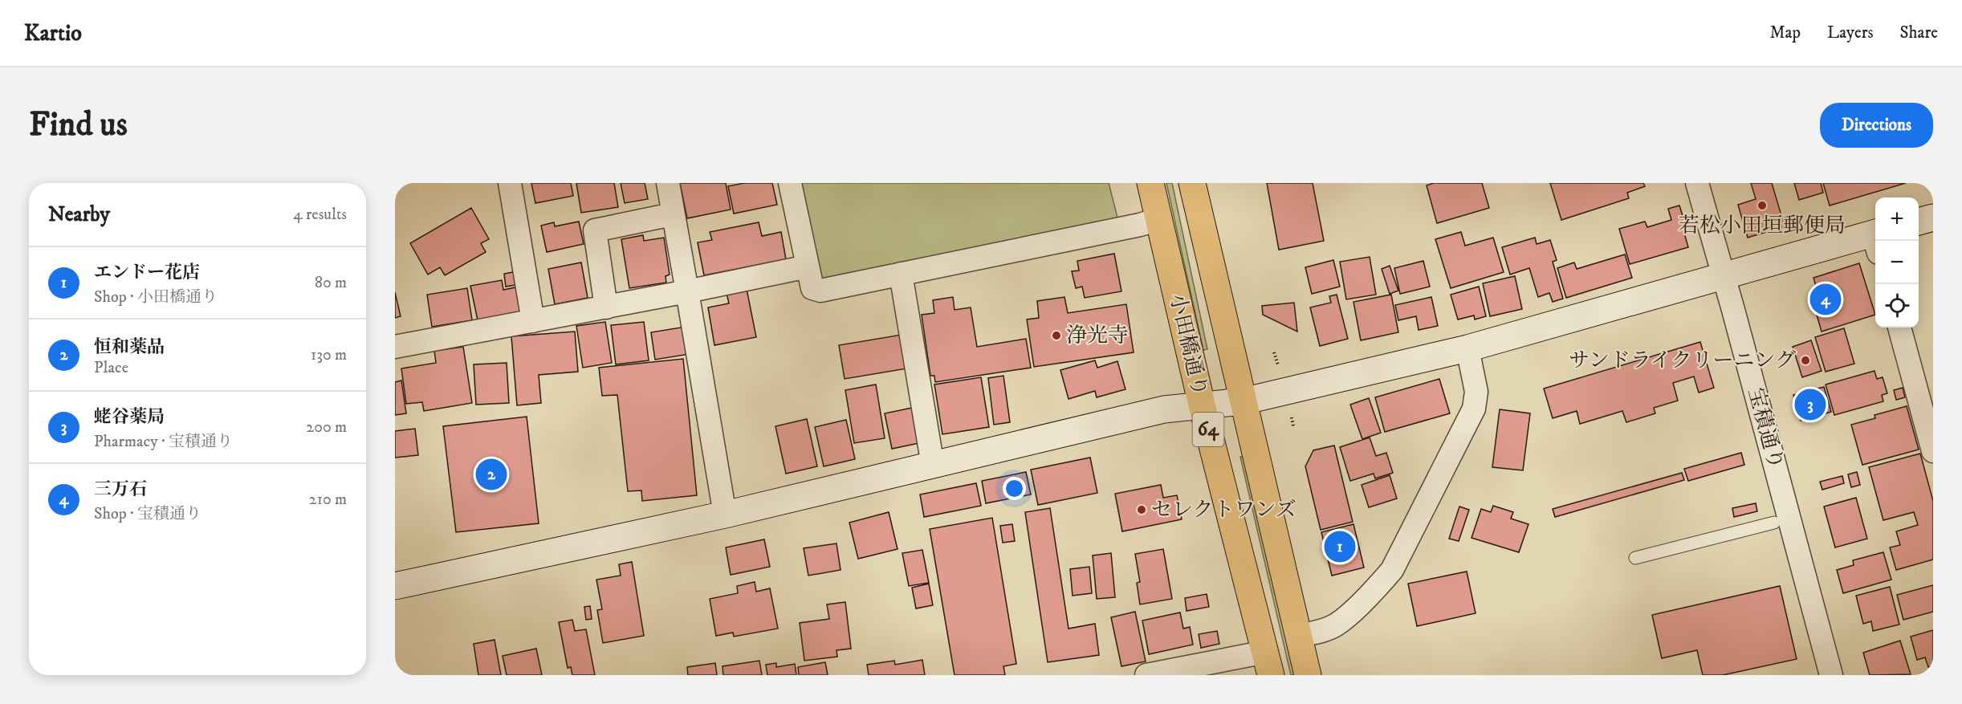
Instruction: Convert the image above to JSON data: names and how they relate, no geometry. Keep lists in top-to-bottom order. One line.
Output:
{"streets":{"main road":["小田橋通り","64"],"street":["宝積通り"]},"places":["若松小田垣郵便局","浄光寺","サンドライクリーニング","セレクトワンズ"],"page":{"header":"Kartio","nav":["Map","Layers","Share"],"buttons":"Directions","title":"Find us","heading":["Nearby","4 results"],"map_buttons":["+","−"],"list":[{"mark":"1","name":"エンドー花店","note":"Shop · 小田橋通り","value":"80 m"},{"mark":"2","name":"恒和薬品","note":"Place","value":"130 m"},{"mark":"3","name":"蛯谷薬局","note":"Pharmacy · 宝積通り","value":"200 m"},{"mark":"4","name":"三万石","note":"Shop · 宝積通り","value":"210 m"}],"pins":["4","3","2","1"]}}
